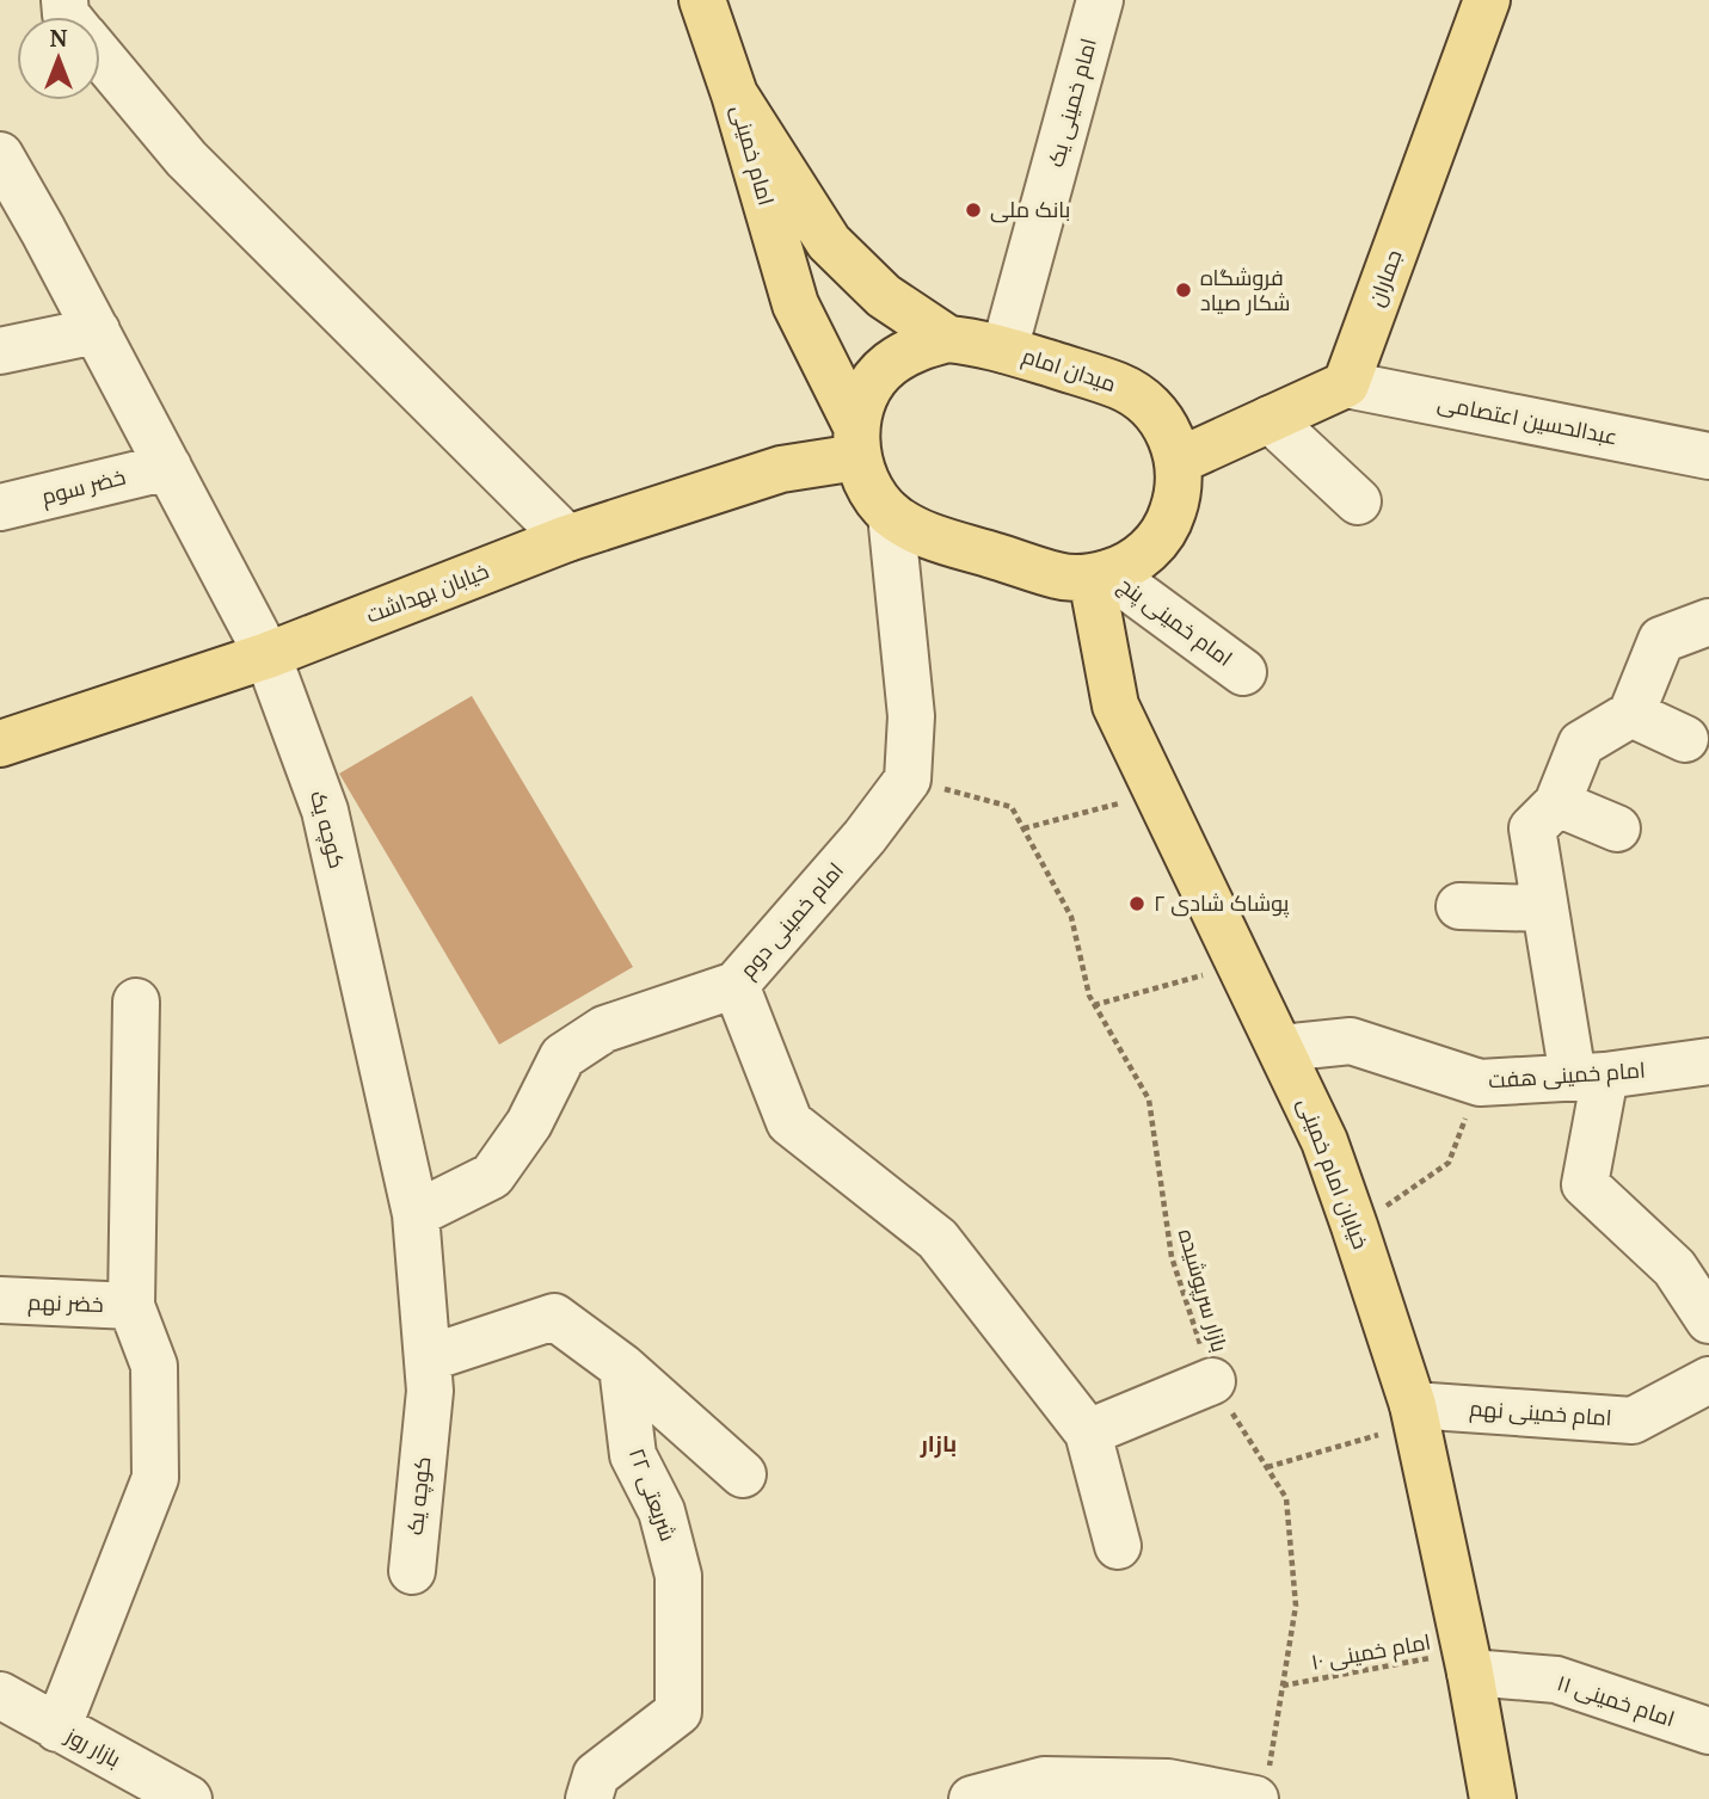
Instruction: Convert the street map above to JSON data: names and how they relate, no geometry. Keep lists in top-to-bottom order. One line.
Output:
{"streets":{"main road":["امام خمینی","جماران","میدان امام","خیابان بهداشت","خیابان امام خمینی"],"street":["امام خمینی یک","عبدالحسین اعتصامی","خضر سوم","امام خمینی پنج","کوچه یک","امام خمینی دوم","امام خمینی هفت","خضر نهم","امام خمینی نهم","شریعتی ۲۲","امام خمینی ۱۱","بازار روز"],"path":["بازار سرپوشیده","امام خمینی ۱۰"]},"crossings":[["امام خمینی یک","امام خمینی"],["امام خمینی یک","میدان امام"],["امام خمینی یک","خیابان بهداشت"],["امام خمینی یک","امام خمینی پنج"],["امام خمینی یک","خیابان امام خمینی"],["امام خمینی","میدان امام"],["امام خمینی","خیابان بهداشت"],["امام خمینی","امام خمینی پنج"],["امام خمینی","خیابان امام خمینی"],["جماران","عبدالحسین اعتصامی"],["میدان امام","خیابان بهداشت"],["میدان امام","امام خمینی پنج"],["میدان امام","خیابان امام خمینی"],["خضر سوم","کوچه یک"],["خیابان بهداشت","امام خمینی پنج"],["خیابان بهداشت","کوچه یک"],["خیابان بهداشت","خیابان امام خمینی"],["امام خمینی پنج","خیابان امام خمینی"],["کوچه یک","امام خمینی دوم"],["امام خمینی دوم","بازار سرپوشیده"],["امام خمینی هفت","خیابان امام خمینی"],["خیابان امام خمینی","امام خمینی نهم"],["خیابان امام خمینی","امام خمینی ۱۰"],["خیابان امام خمینی","امام خمینی ۱۱"],["بازار سرپوشیده","امام خمینی ۱۰"],["امام خمینی ۱۰","امام خمینی ۱۱"]],"districts":["بازار"],"places":["بانک ملی","فروشگاه شکار صیاد","پوشاک شادی ۲"],"north":"top"}
